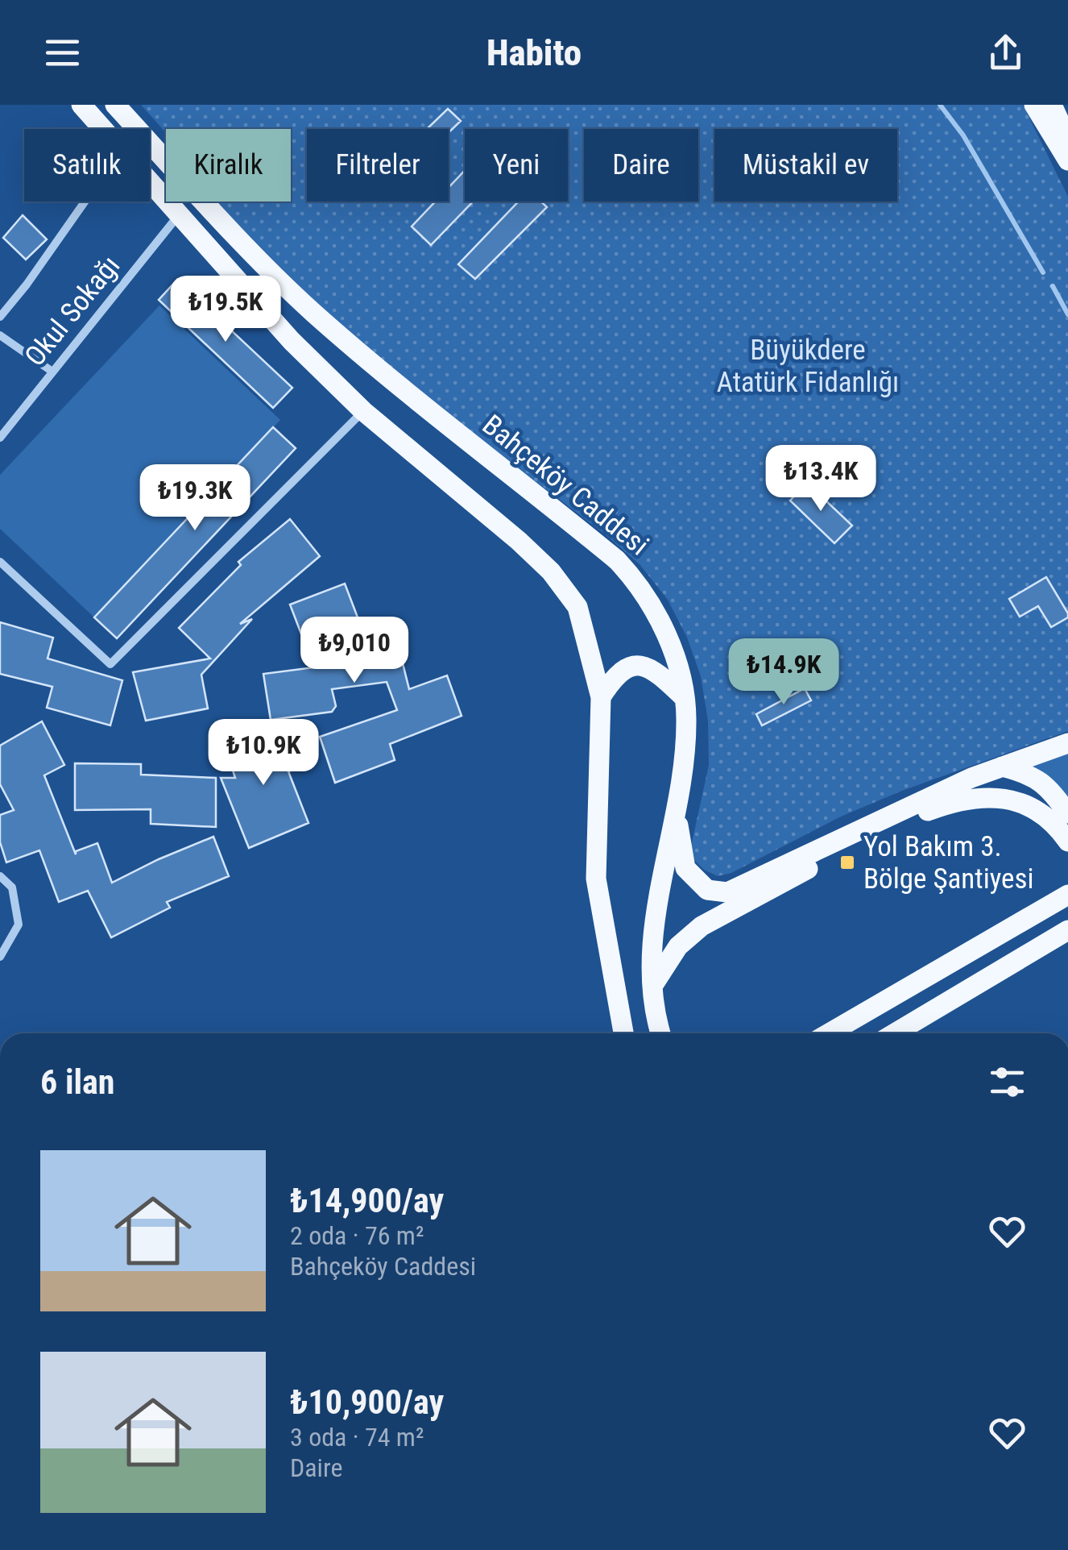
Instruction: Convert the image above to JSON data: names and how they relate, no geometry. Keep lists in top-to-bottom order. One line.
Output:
{"streets":{"main road":["Bahçeköy Caddesi"],"street":["Okul Sokağı"]},"parks":["Büyükdere Atatürk Fidanlığı"],"places":{"transit":["Yol Bakım 3. Bölge Şantiyesi"]},"page":{"header":"Habito","chip":["Satılık","Kiralık","Filtreler","Yeni","Daire","Müstakil ev"],"price":["₺19.5K","₺13.4K","₺19.3K","₺9,010","₺14.9K","₺10.9K"],"heading":"6 ilan","list":[{"name":"₺14,900/ay","note":"2 oda · 76 m² · Bahçeköy Caddesi"},{"name":"₺10,900/ay","note":"3 oda · 74 m² · Daire"}]}}
